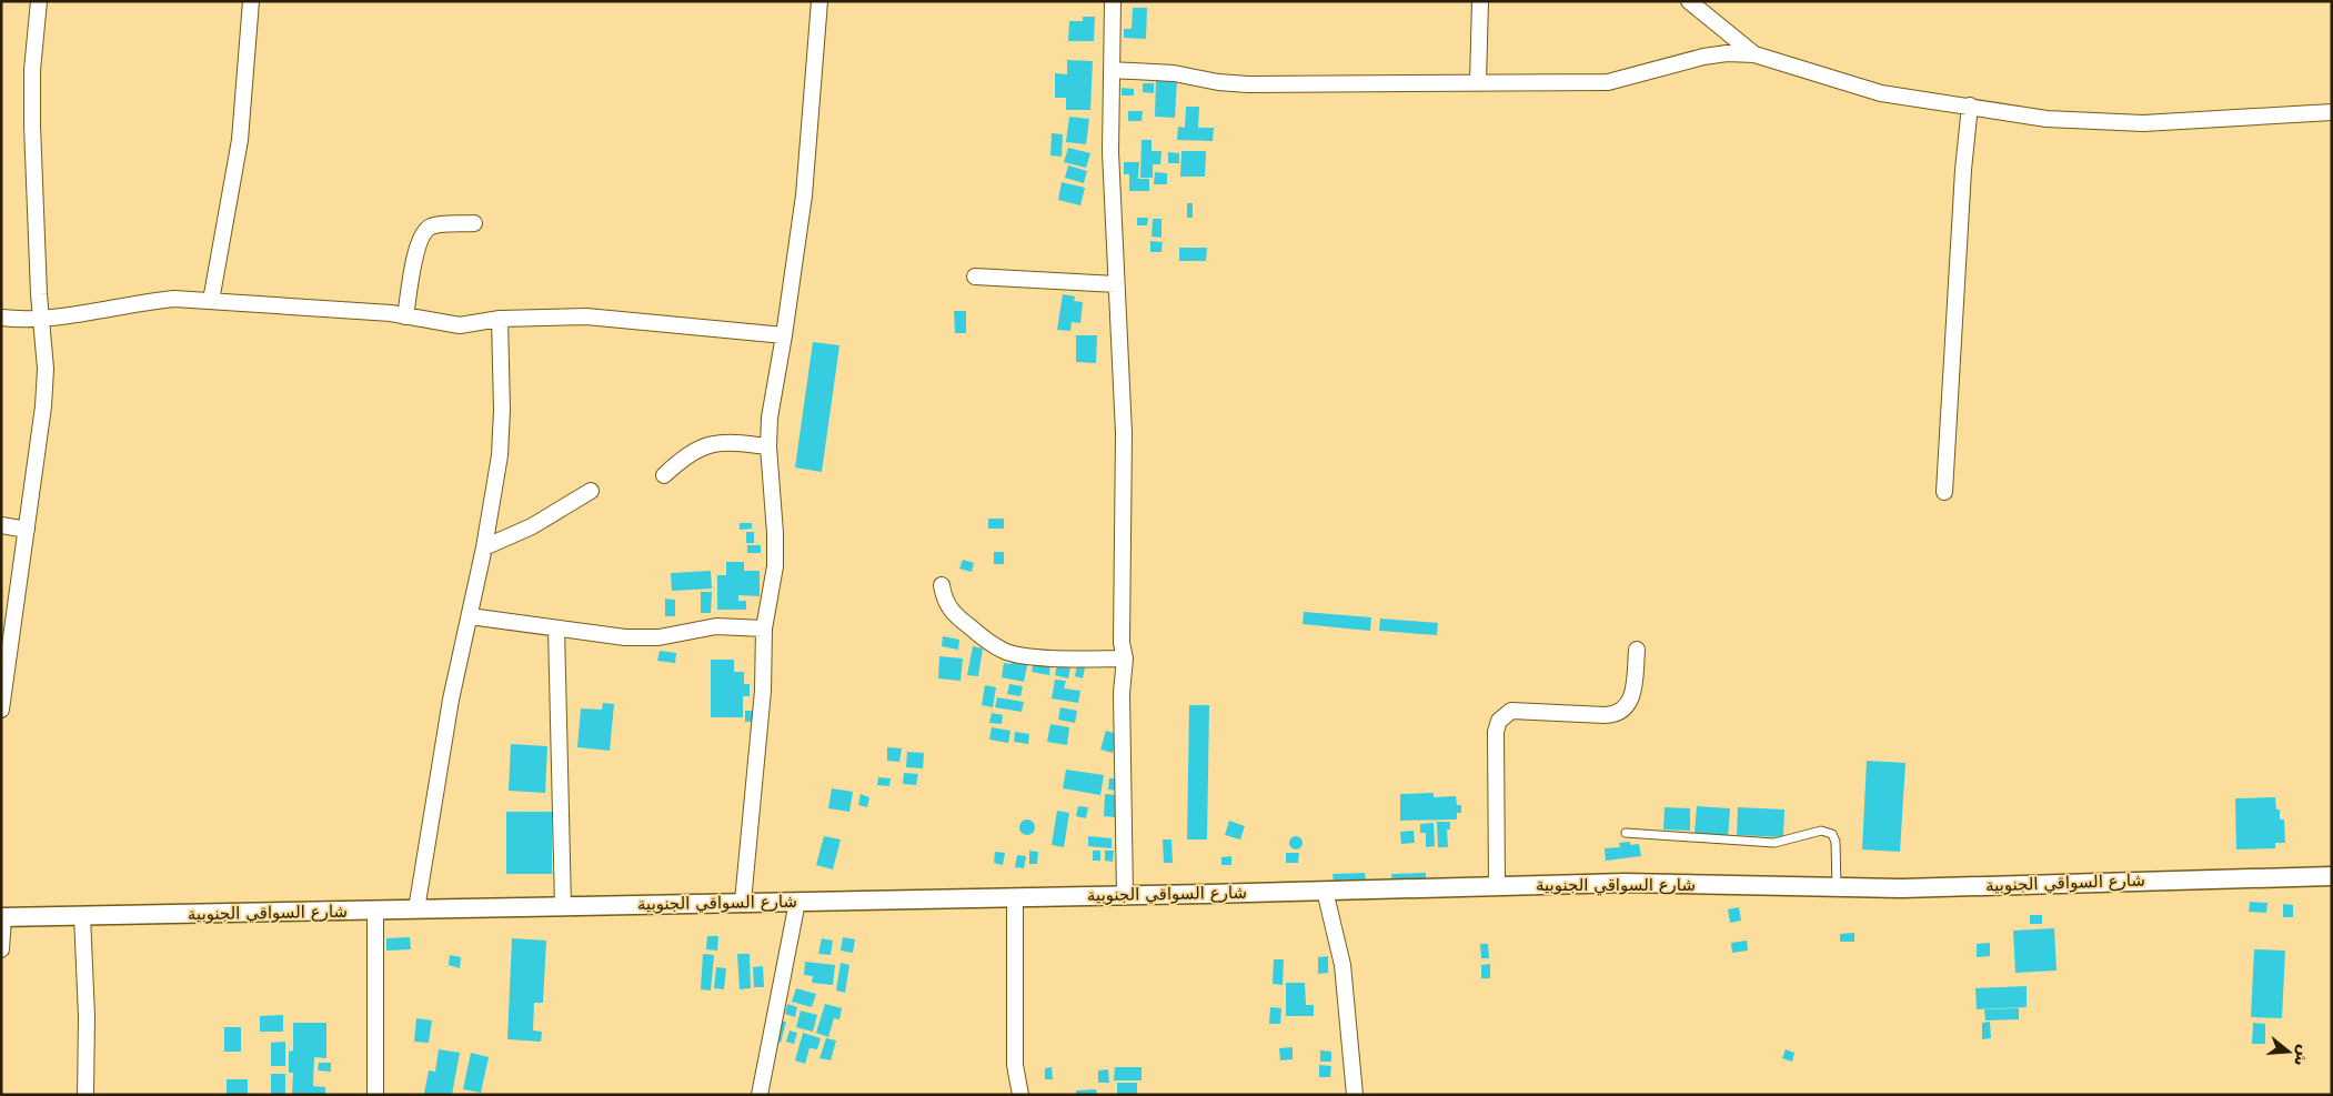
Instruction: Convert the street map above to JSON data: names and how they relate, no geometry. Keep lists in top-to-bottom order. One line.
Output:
{"streets":{"street":["شارع السواقي الجنوبية"]},"north":"right"}
